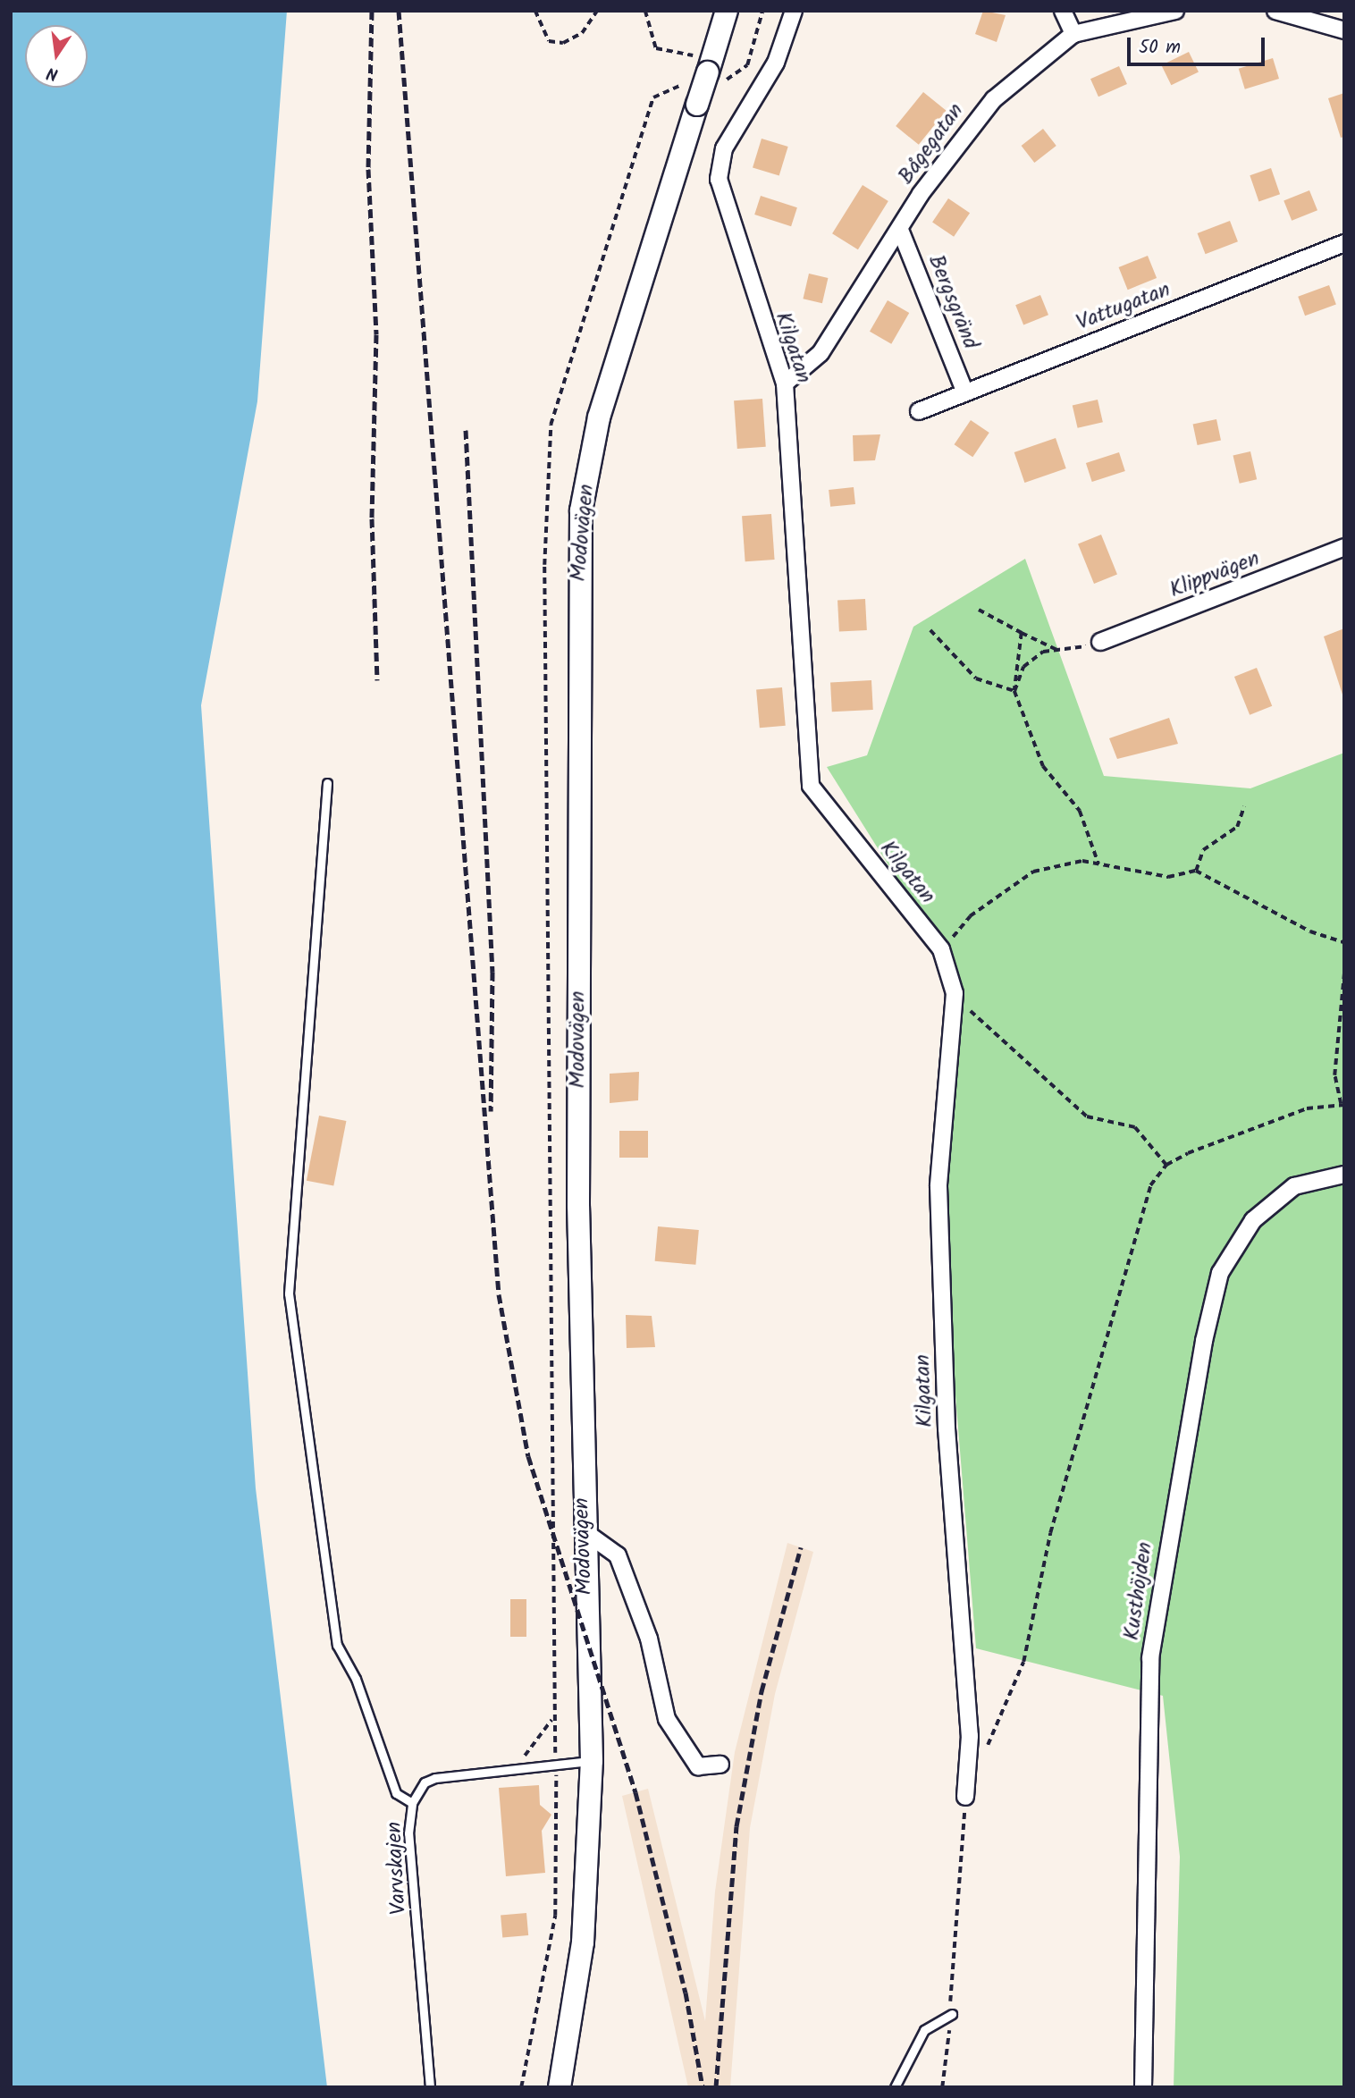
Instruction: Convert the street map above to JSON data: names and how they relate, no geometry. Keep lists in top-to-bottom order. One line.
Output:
{"streets":{"main road":["Modovägen"],"street":["Bågegatan","Bergsgränd","Vattugatan","Kilgatan","Klippvägen","Kusthöjden"],"lane":["Varvskajen"]},"crossings":[["Bågegatan","Bergsgränd"],["Bågegatan","Kilgatan"],["Bergsgränd","Vattugatan"],["Modovägen","Varvskajen"]],"scale_bar":"50 m","north":"bottom"}
